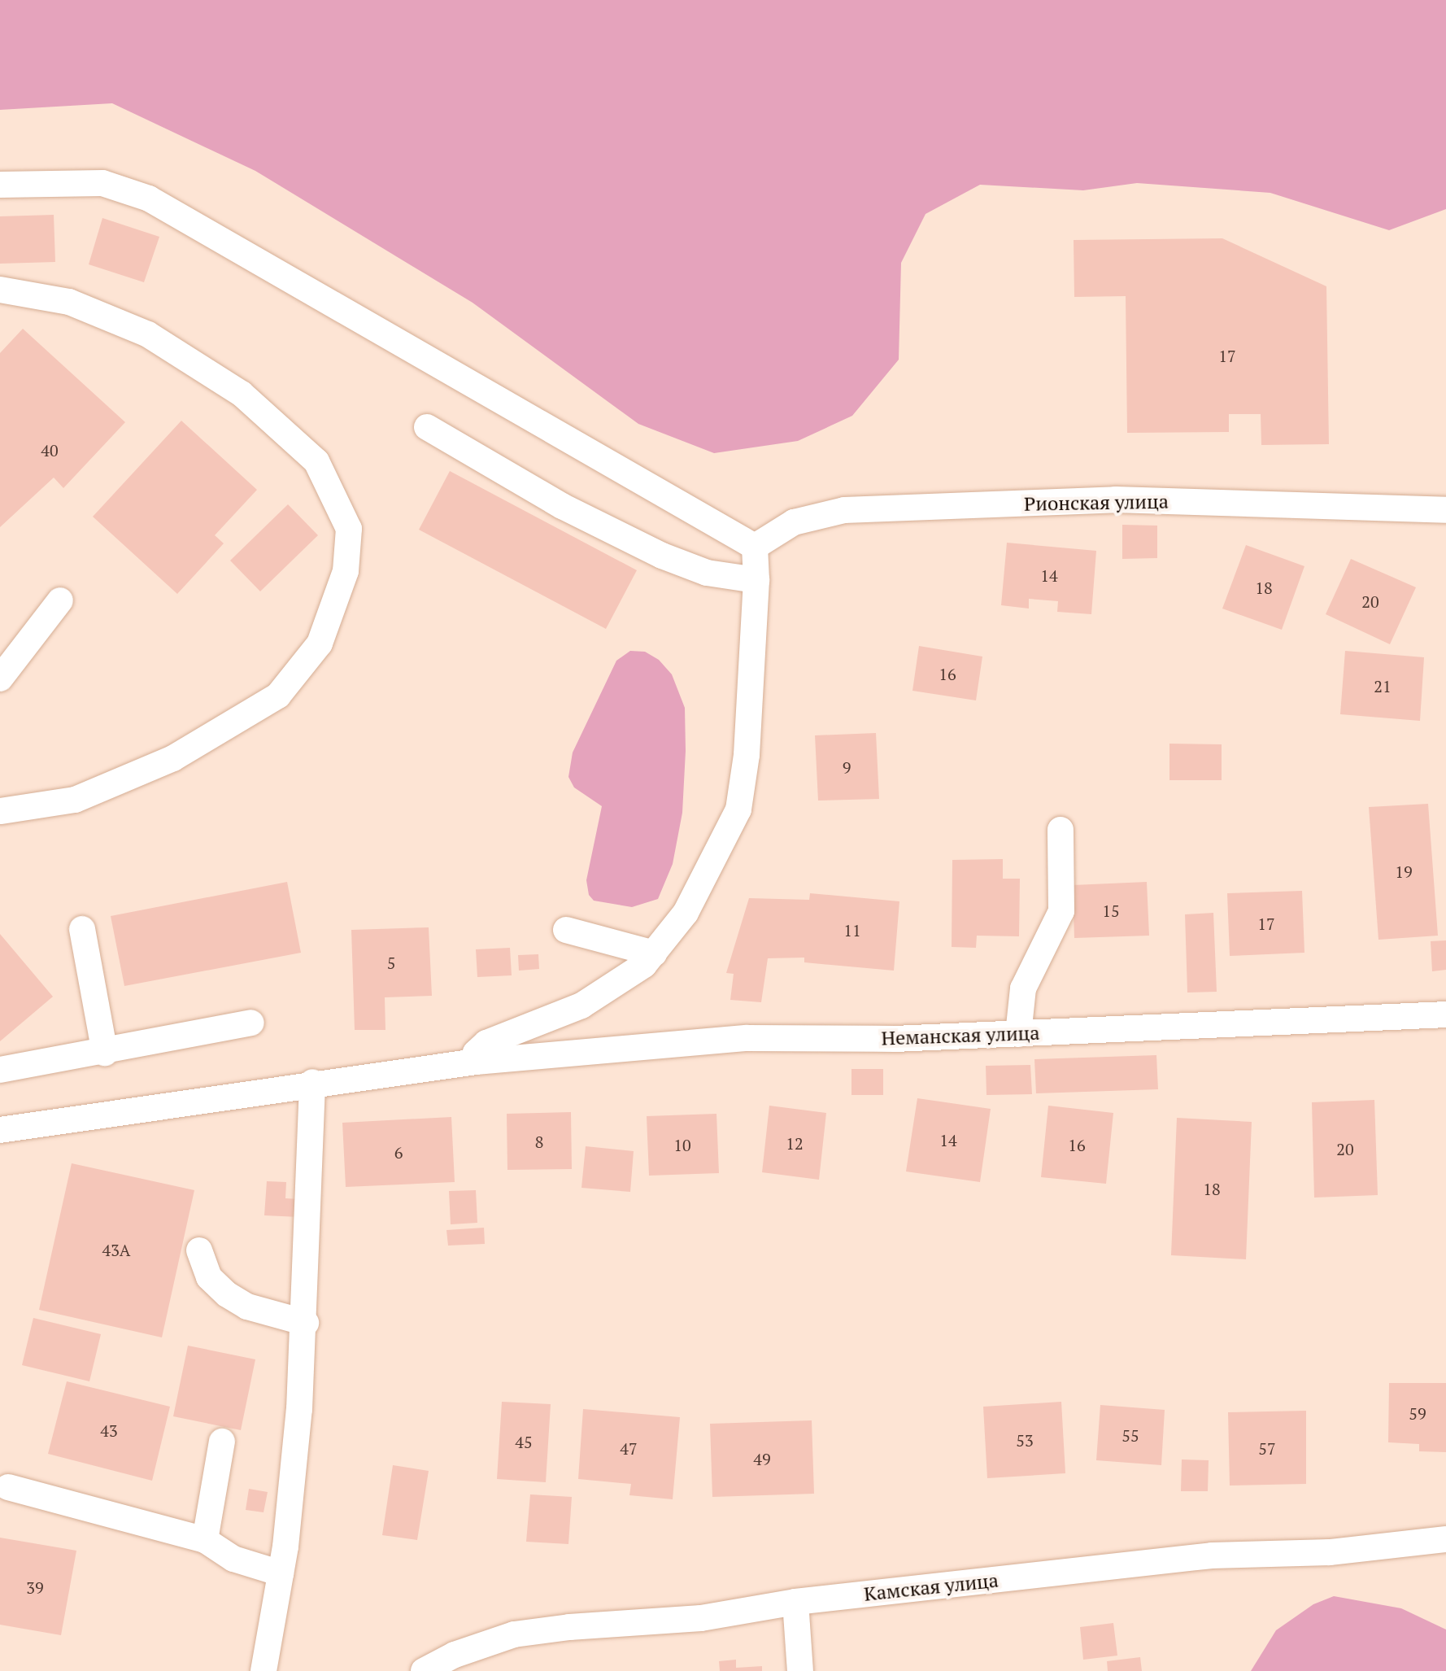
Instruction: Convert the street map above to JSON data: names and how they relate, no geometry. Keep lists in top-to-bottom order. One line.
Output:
{"streets":{"lane":["Рионская улица","Неманская улица","Камская улица"]},"house_numbers":["17","40","14","18","20","16","21","9","19","15","17","11","5","14","8","12","10","16","20","6","18","43А","59","43","55","53","45","47","57","49","39"]}
